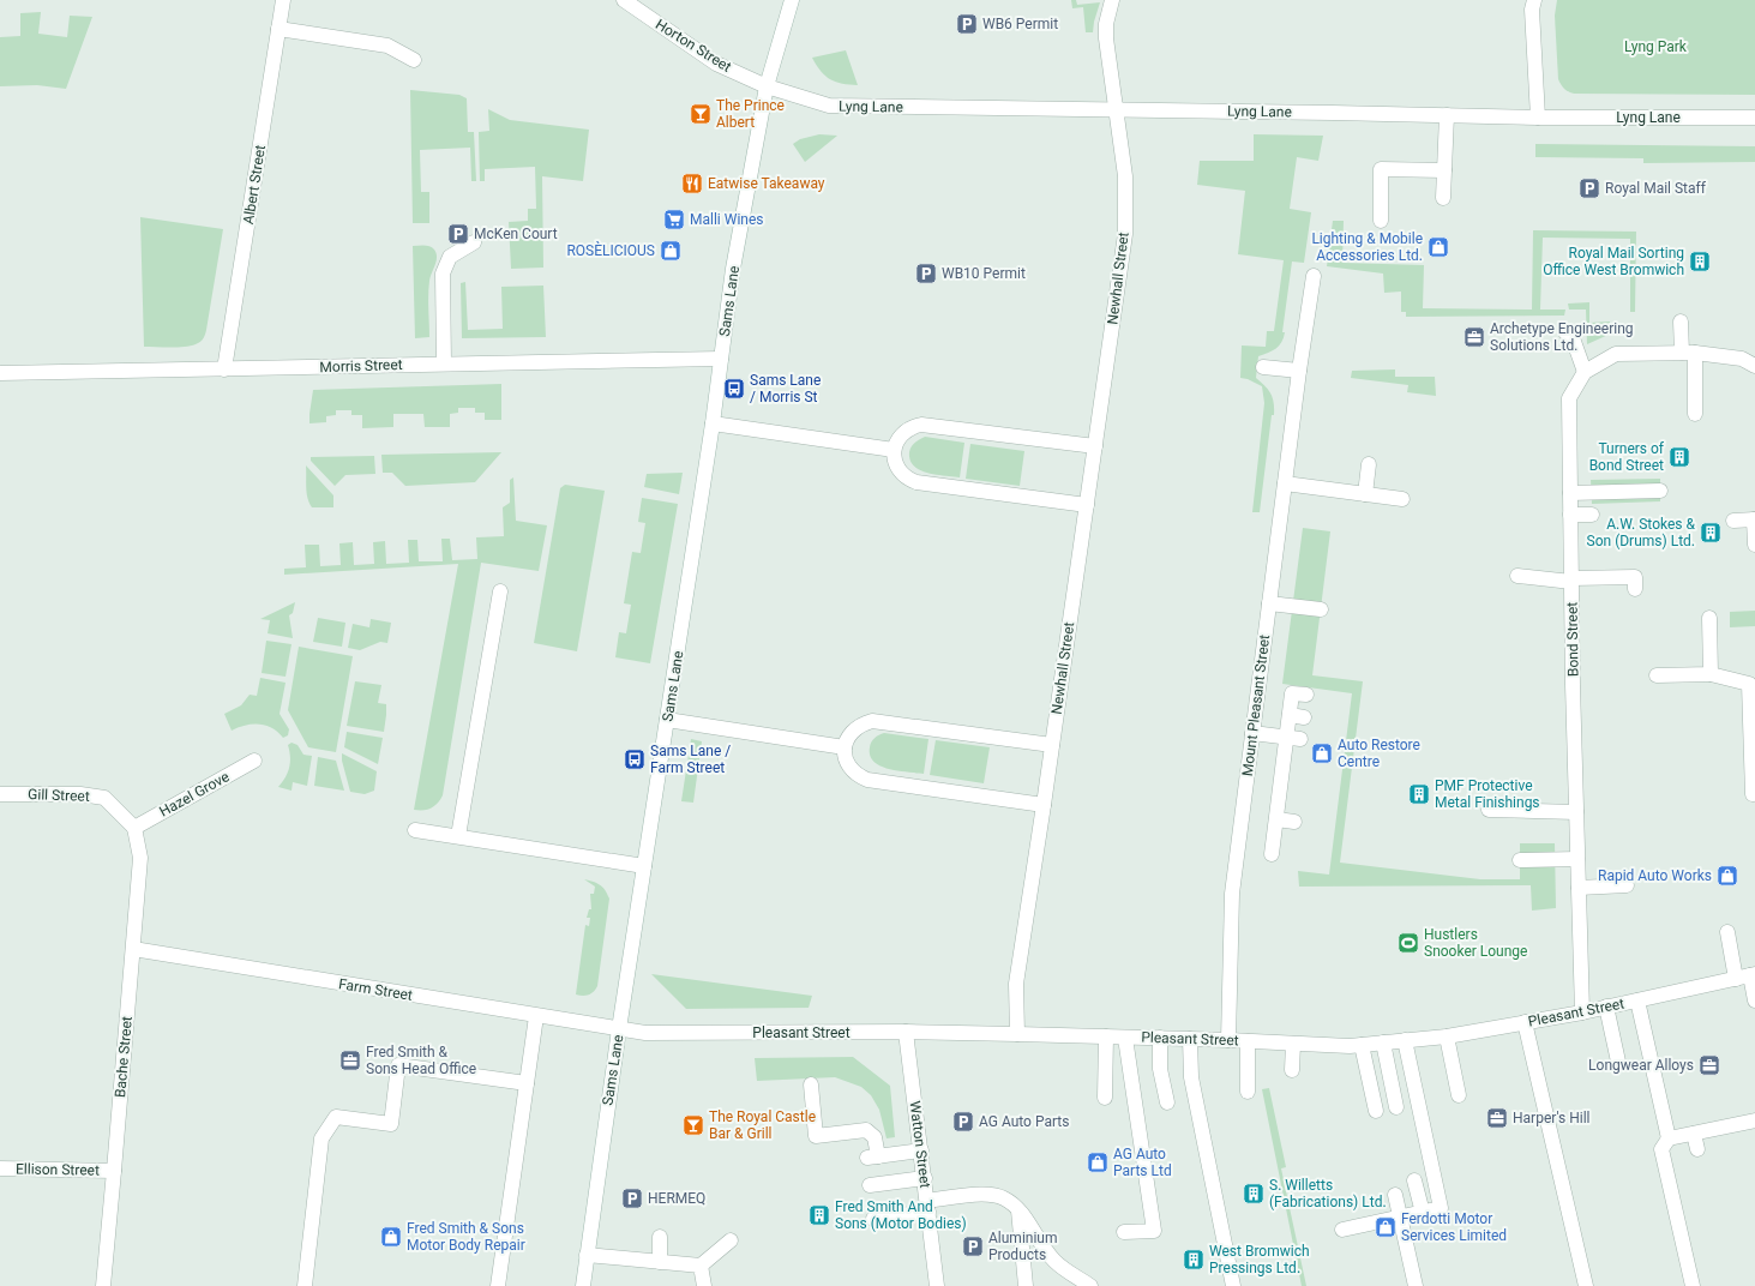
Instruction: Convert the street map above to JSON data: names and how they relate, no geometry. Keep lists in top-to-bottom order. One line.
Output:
{"streets":{"street":["Horton Street","Lyng Lane","Albert Street","Newhall Street","Sams Lane","Morris Street","Bond Street","Mount Pleasant Street","Hazel Grove","Gill Street","Farm Street","Pleasant Street","Bache Street","Watton Street","Ellison Street"]},"crossings":[["Horton Street","Lyng Lane"],["Horton Street","Sams Lane"],["Lyng Lane","Newhall Street"],["Lyng Lane","Sams Lane"],["Albert Street","Morris Street"],["Newhall Street","Pleasant Street"],["Sams Lane","Morris Street"],["Sams Lane","Farm Street"],["Sams Lane","Pleasant Street"],["Bond Street","Pleasant Street"],["Mount Pleasant Street","Pleasant Street"],["Hazel Grove","Gill Street"],["Hazel Grove","Bache Street"],["Gill Street","Bache Street"],["Farm Street","Pleasant Street"],["Farm Street","Bache Street"],["Pleasant Street","Watton Street"],["Bache Street","Ellison Street"]],"parks":["Lyng Park"],"places":{"parking":["WB6 Permit","Royal Mail Staff","McKen Court","WB10 Permit","AG Auto Parts","HERMEQ","Aluminium Products"],"bar":["The Prince Albert","The Royal Castle Bar & Grill"],"restaurant":["Eatwise Takeaway"],"supermarket":["Malli Wines"],"shop":["Lighting & Mobile Accessories Ltd.","ROSÈLICIOUS","Auto Restore Centre","Rapid Auto Works","AG Auto Parts Ltd","Ferdotti Motor Services Limited","Fred Smith & Sons Motor Body Repair"],"building":["Royal Mail Sorting Office West Bromwich","Turners of Bond Street","A.W. Stokes & Son (Drums) Ltd.","PMF Protective Metal Finishings","S. Willetts (Fabrications) Ltd.","Fred Smith And Sons (Motor Bodies)","West Bromwich Pressings Ltd."],"office":["Archetype Engineering Solutions Ltd.","Fred Smith & Sons Head Office","Longwear Alloys","Harper's Hill"],"bus stop":["Sams Lane / Morris St","Sams Lane / Farm Street"],"sports":["Hustlers Snooker Lounge"]}}
